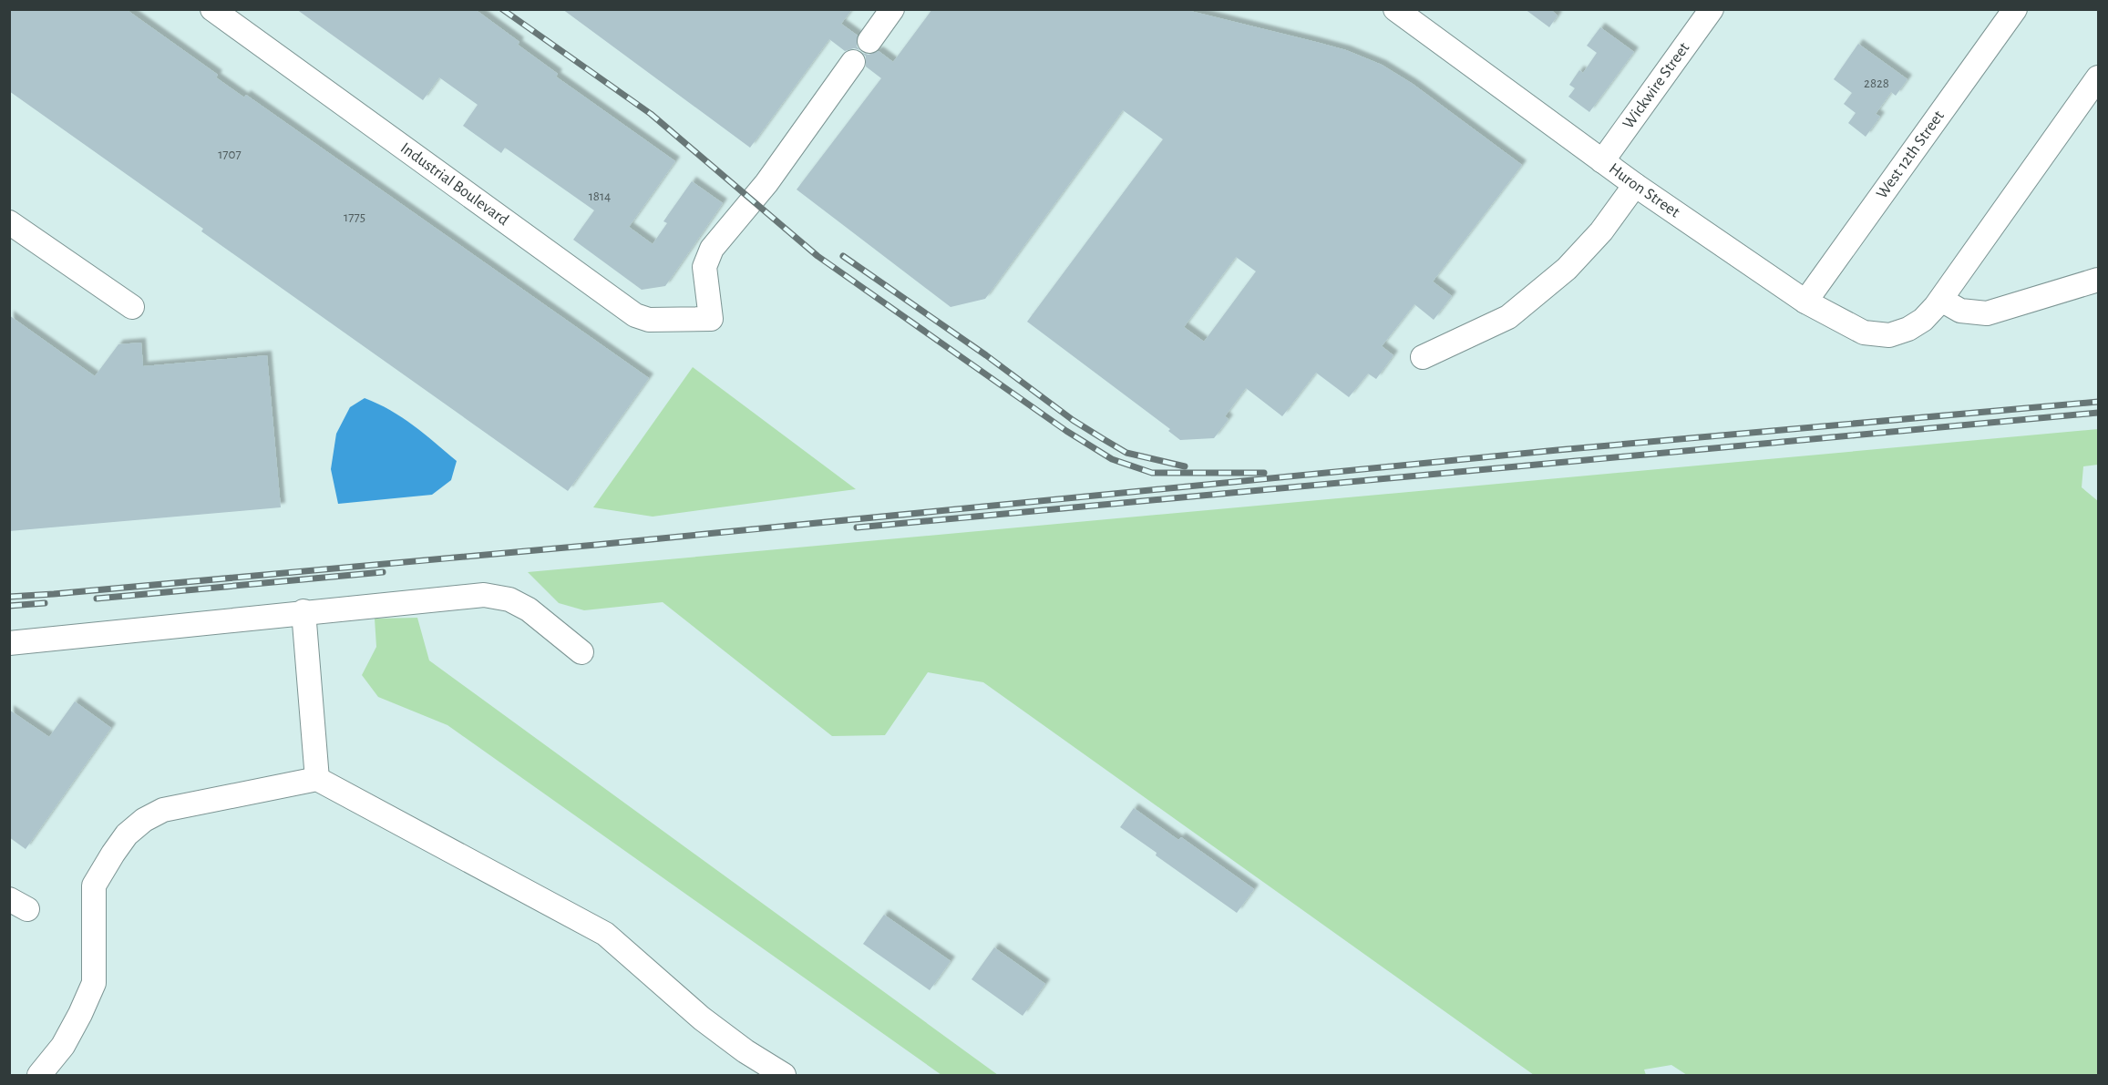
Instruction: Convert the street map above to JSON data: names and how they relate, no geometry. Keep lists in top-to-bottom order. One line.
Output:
{"streets":{"street":["Wickwire Street","West 12th Street","Industrial Boulevard","Huron Street"]},"crossings":[["Wickwire Street","Huron Street"],["West 12th Street","Huron Street"]],"house_numbers":["2828","1707","1814","1775"]}
